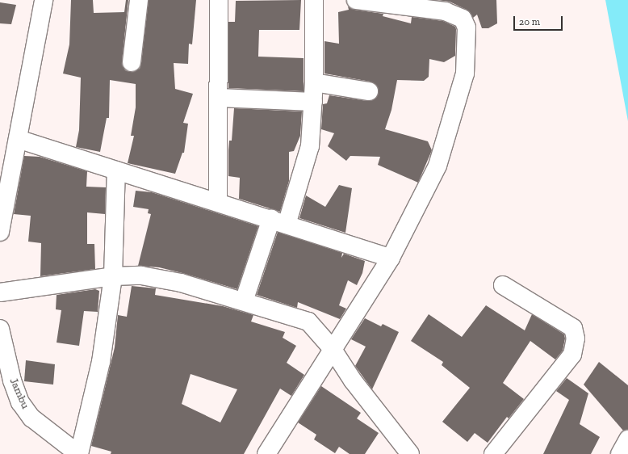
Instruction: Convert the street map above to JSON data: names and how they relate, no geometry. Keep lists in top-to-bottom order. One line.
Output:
{"streets":{"street":["Jambu"]},"scale_bar":"20 m"}
